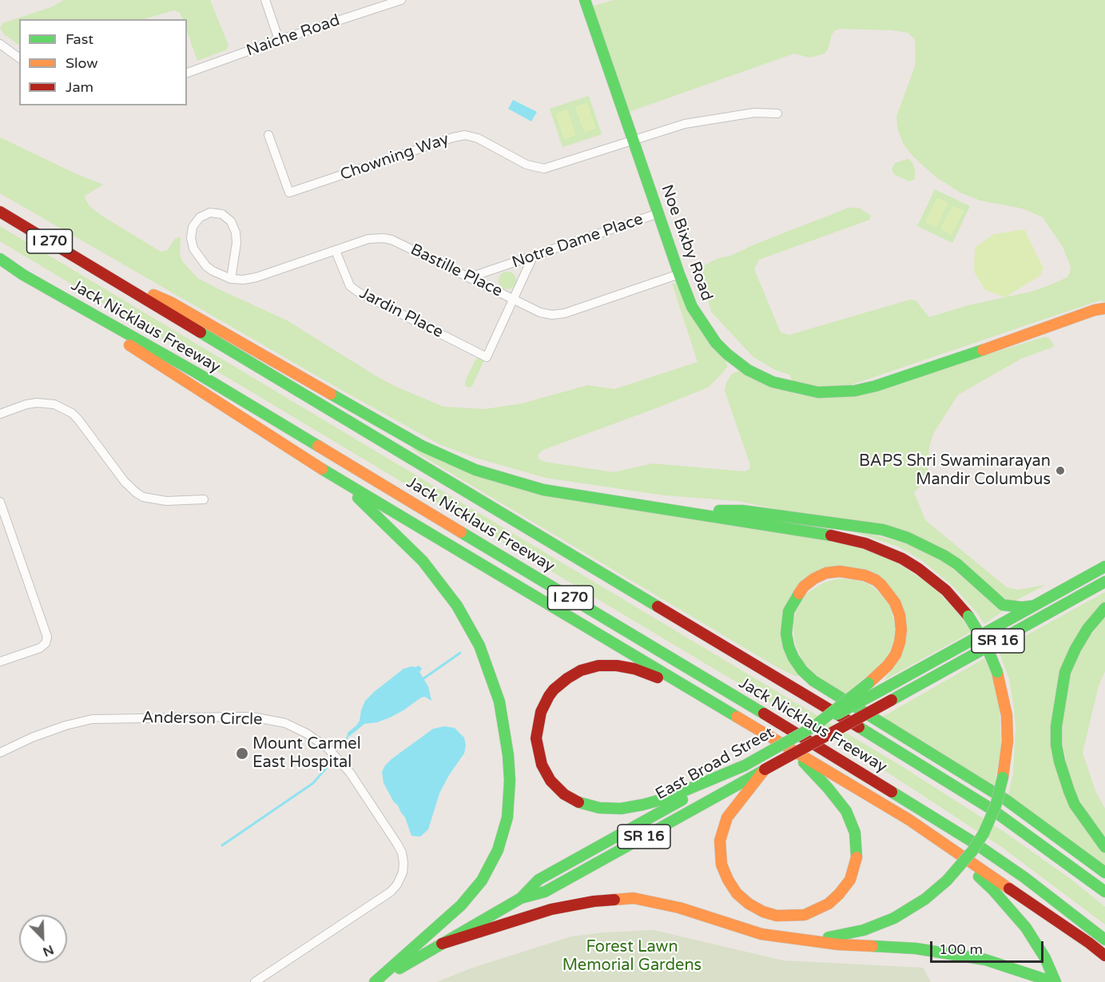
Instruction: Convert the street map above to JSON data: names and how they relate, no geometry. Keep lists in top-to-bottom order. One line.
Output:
{"streets":{"main road":["I 270","Noe Bixby Road","Jack Nicklaus Freeway","SR 16","East Broad Street"],"street":["Naiche Road","Chowning Way","Notre Dame Place","Bastille Place","Jardin Place","Anderson Circle"]},"crossings":[["Chowning Way","Noe Bixby Road"],["Notre Dame Place","Noe Bixby Road"],["Notre Dame Place","Bastille Place"],["Noe Bixby Road","Bastille Place"],["Bastille Place","Jardin Place"]],"parks":["Forest Lawn Memorial Gardens"],"places":["BAPS Shri Swaminarayan Mandir Columbus","Mount Carmel East Hospital"],"legend":["Fast","Slow","Jam"],"scale_bar":"100 m","north":"bottom right"}
